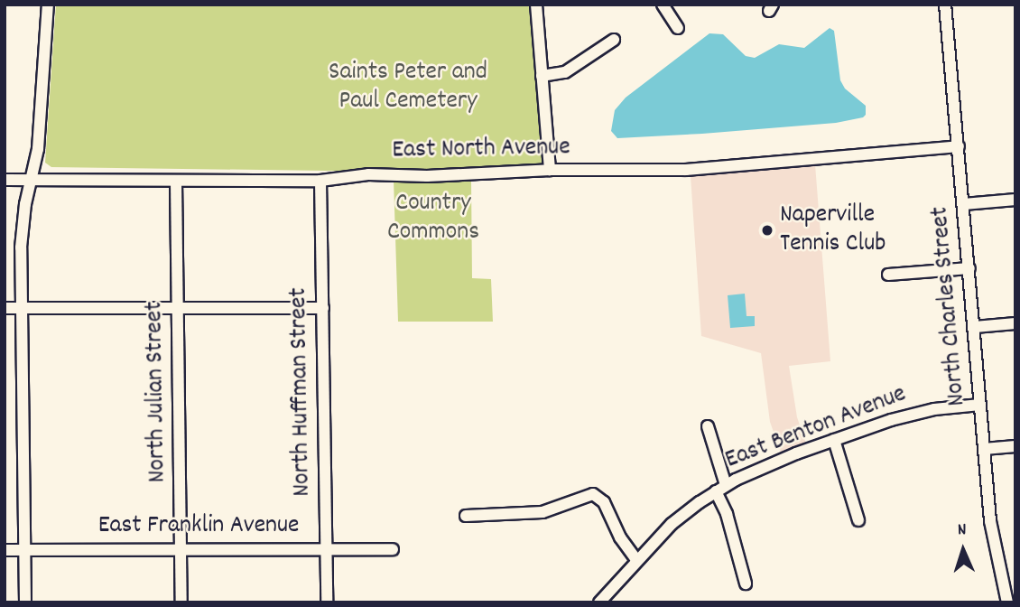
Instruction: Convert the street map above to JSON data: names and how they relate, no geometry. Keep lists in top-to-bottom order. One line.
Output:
{"streets":{"street":["East North Avenue","North Charles Street","North Julian Street","North Huffman Street","East Benton Avenue","East Franklin Avenue"]},"crossings":[["East North Avenue","North Charles Street"],["East North Avenue","North Julian Street"],["East North Avenue","North Huffman Street"],["North Charles Street","East Benton Avenue"],["North Julian Street","East Franklin Avenue"],["North Huffman Street","East Franklin Avenue"]],"parks":["Saints Peter and Paul Cemetery","Country Commons"],"places":["Naperville Tennis Club"],"north":"top"}
